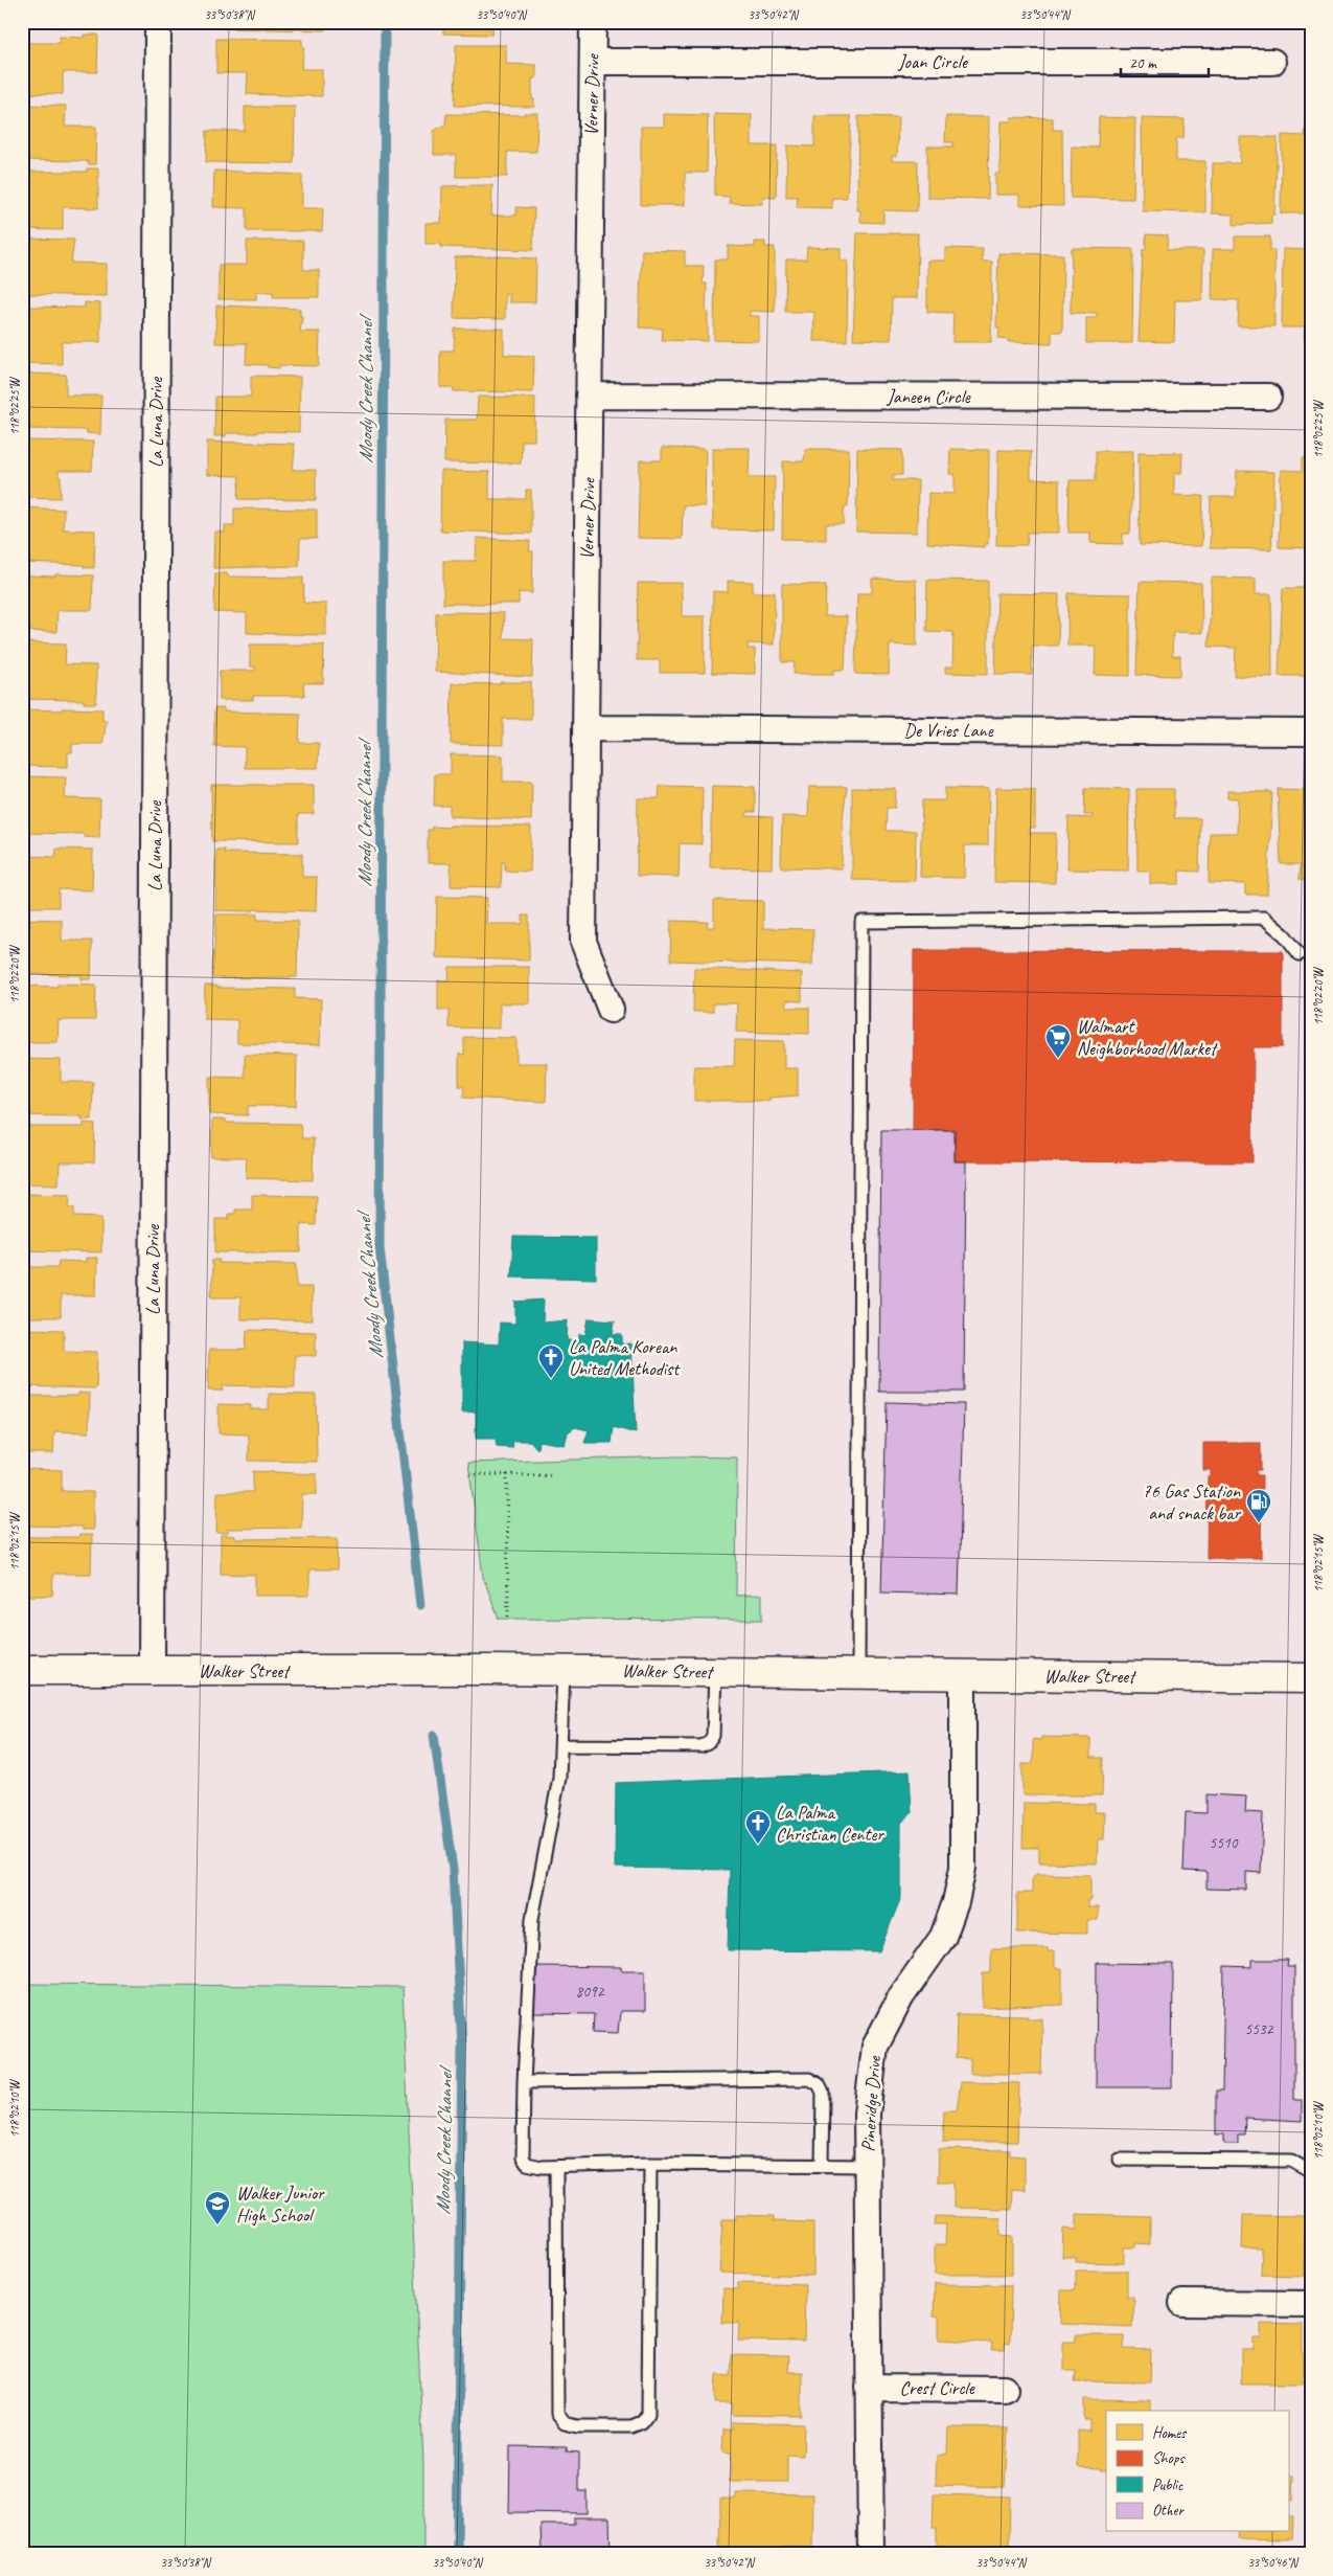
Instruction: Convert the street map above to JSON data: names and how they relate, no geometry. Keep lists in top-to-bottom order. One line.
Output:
{"streets":{"main road":["Walker Street"],"street":["Joan Circle","Verner Drive","Janeen Circle","La Luna Drive","De Vries Lane","Pineridge Drive","Crest Circle"]},"crossings":[["Joan Circle","Verner Drive"],["Verner Drive","Janeen Circle"],["Verner Drive","De Vries Lane"],["La Luna Drive","Walker Street"],["Walker Street","Pineridge Drive"],["Pineridge Drive","Crest Circle"]],"water":["Moody Creek Channel"],"places":{"supermarket":["Walmart Neighborhood Market"],"church":["La Palma Korean United Methodist","La Palma Christian Center"],"fuel station":["76 Gas Station and snack bar"],"school or university":["Walker Junior High School"]},"house_numbers":["5510","8092","5532"],"legend":["Homes","Shops","Public","Other"],"scale_bar":"20 m","coordinates":["33°50'38\"N","33°50'40\"N","33°50'42\"N","33°50'44\"N","118°02'25\"W","118°02'20\"W","118°02'15\"W","118°02'10\"W","33°50'46\"N"]}
